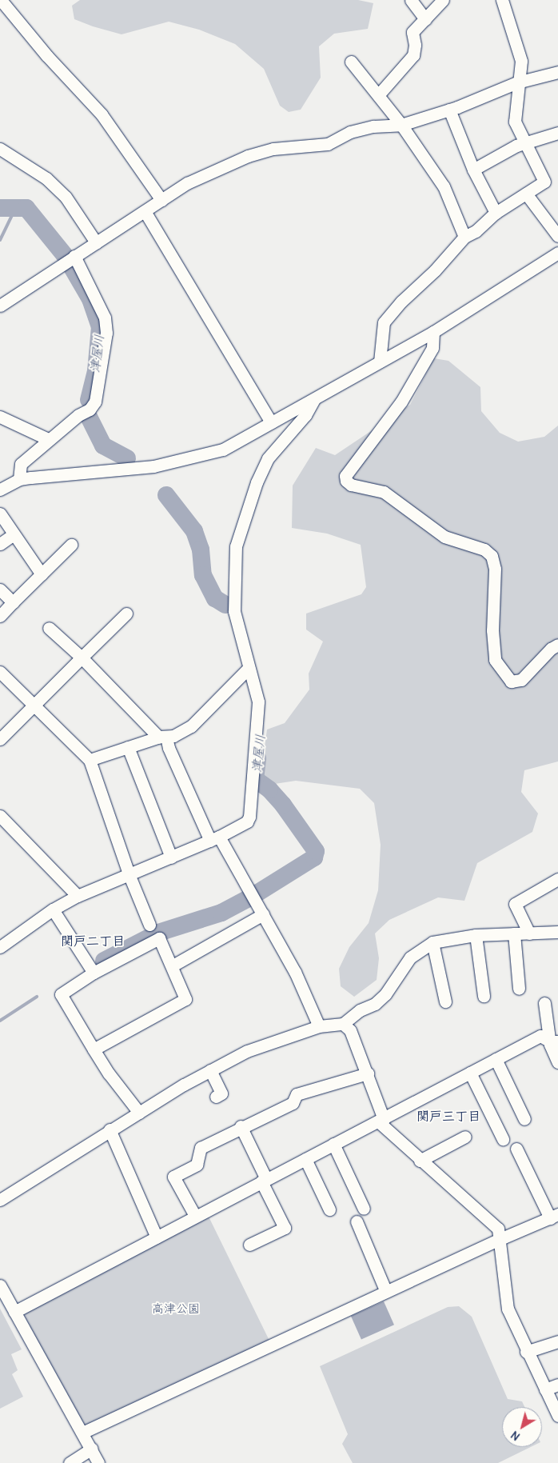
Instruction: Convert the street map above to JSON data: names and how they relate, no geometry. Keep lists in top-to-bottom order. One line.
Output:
{"districts":["関戸二丁目","関戸三丁目"],"water":["津屋川"],"parks":["高津公園"],"north":"bottom left"}
